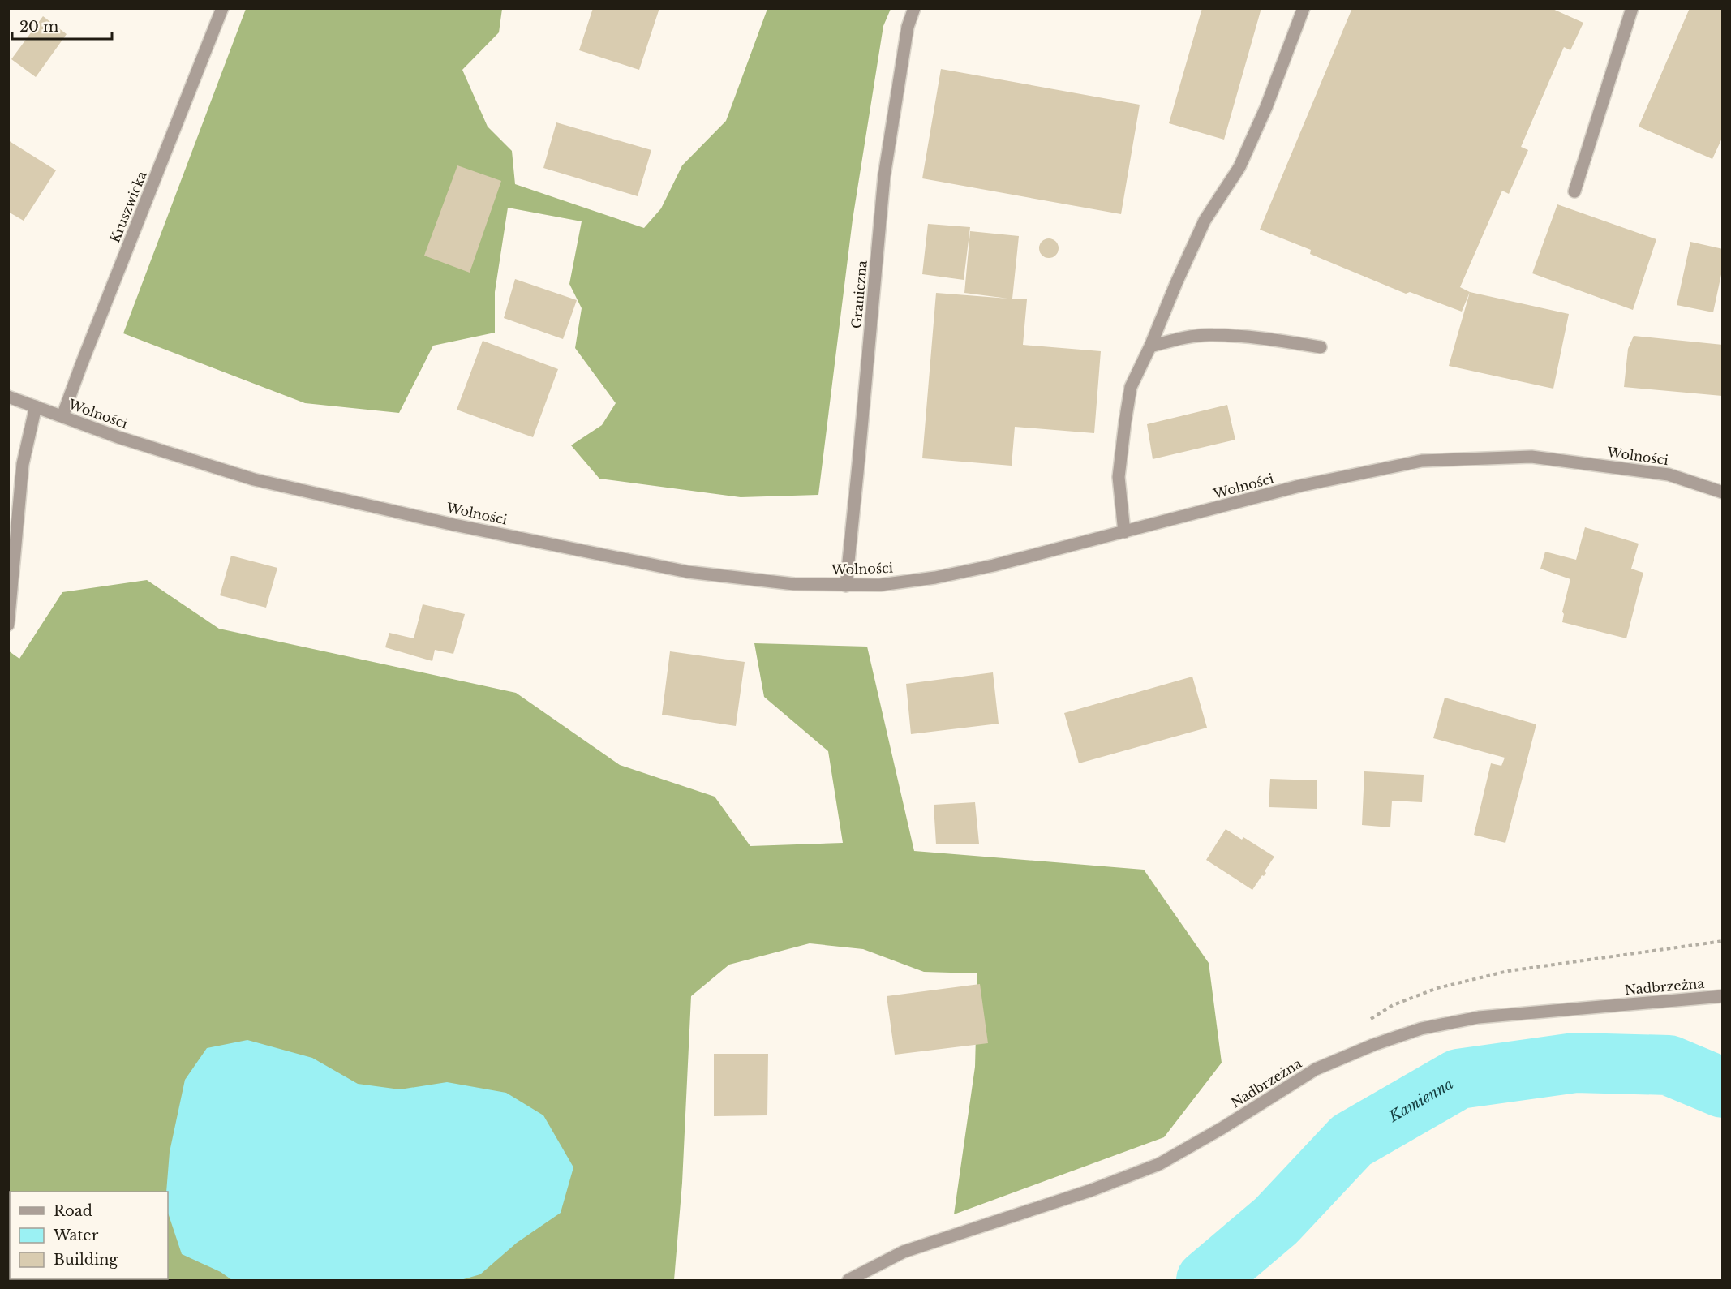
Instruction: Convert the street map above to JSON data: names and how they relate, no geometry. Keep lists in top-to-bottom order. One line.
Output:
{"streets":{"street":["Kruszwicka","Graniczna","Wolności","Nadbrzeżna"]},"crossings":[["Kruszwicka","Wolności"],["Graniczna","Wolności"]],"water":["Kamienna"],"legend":["Road","Water","Building"],"scale_bar":"20 m"}
